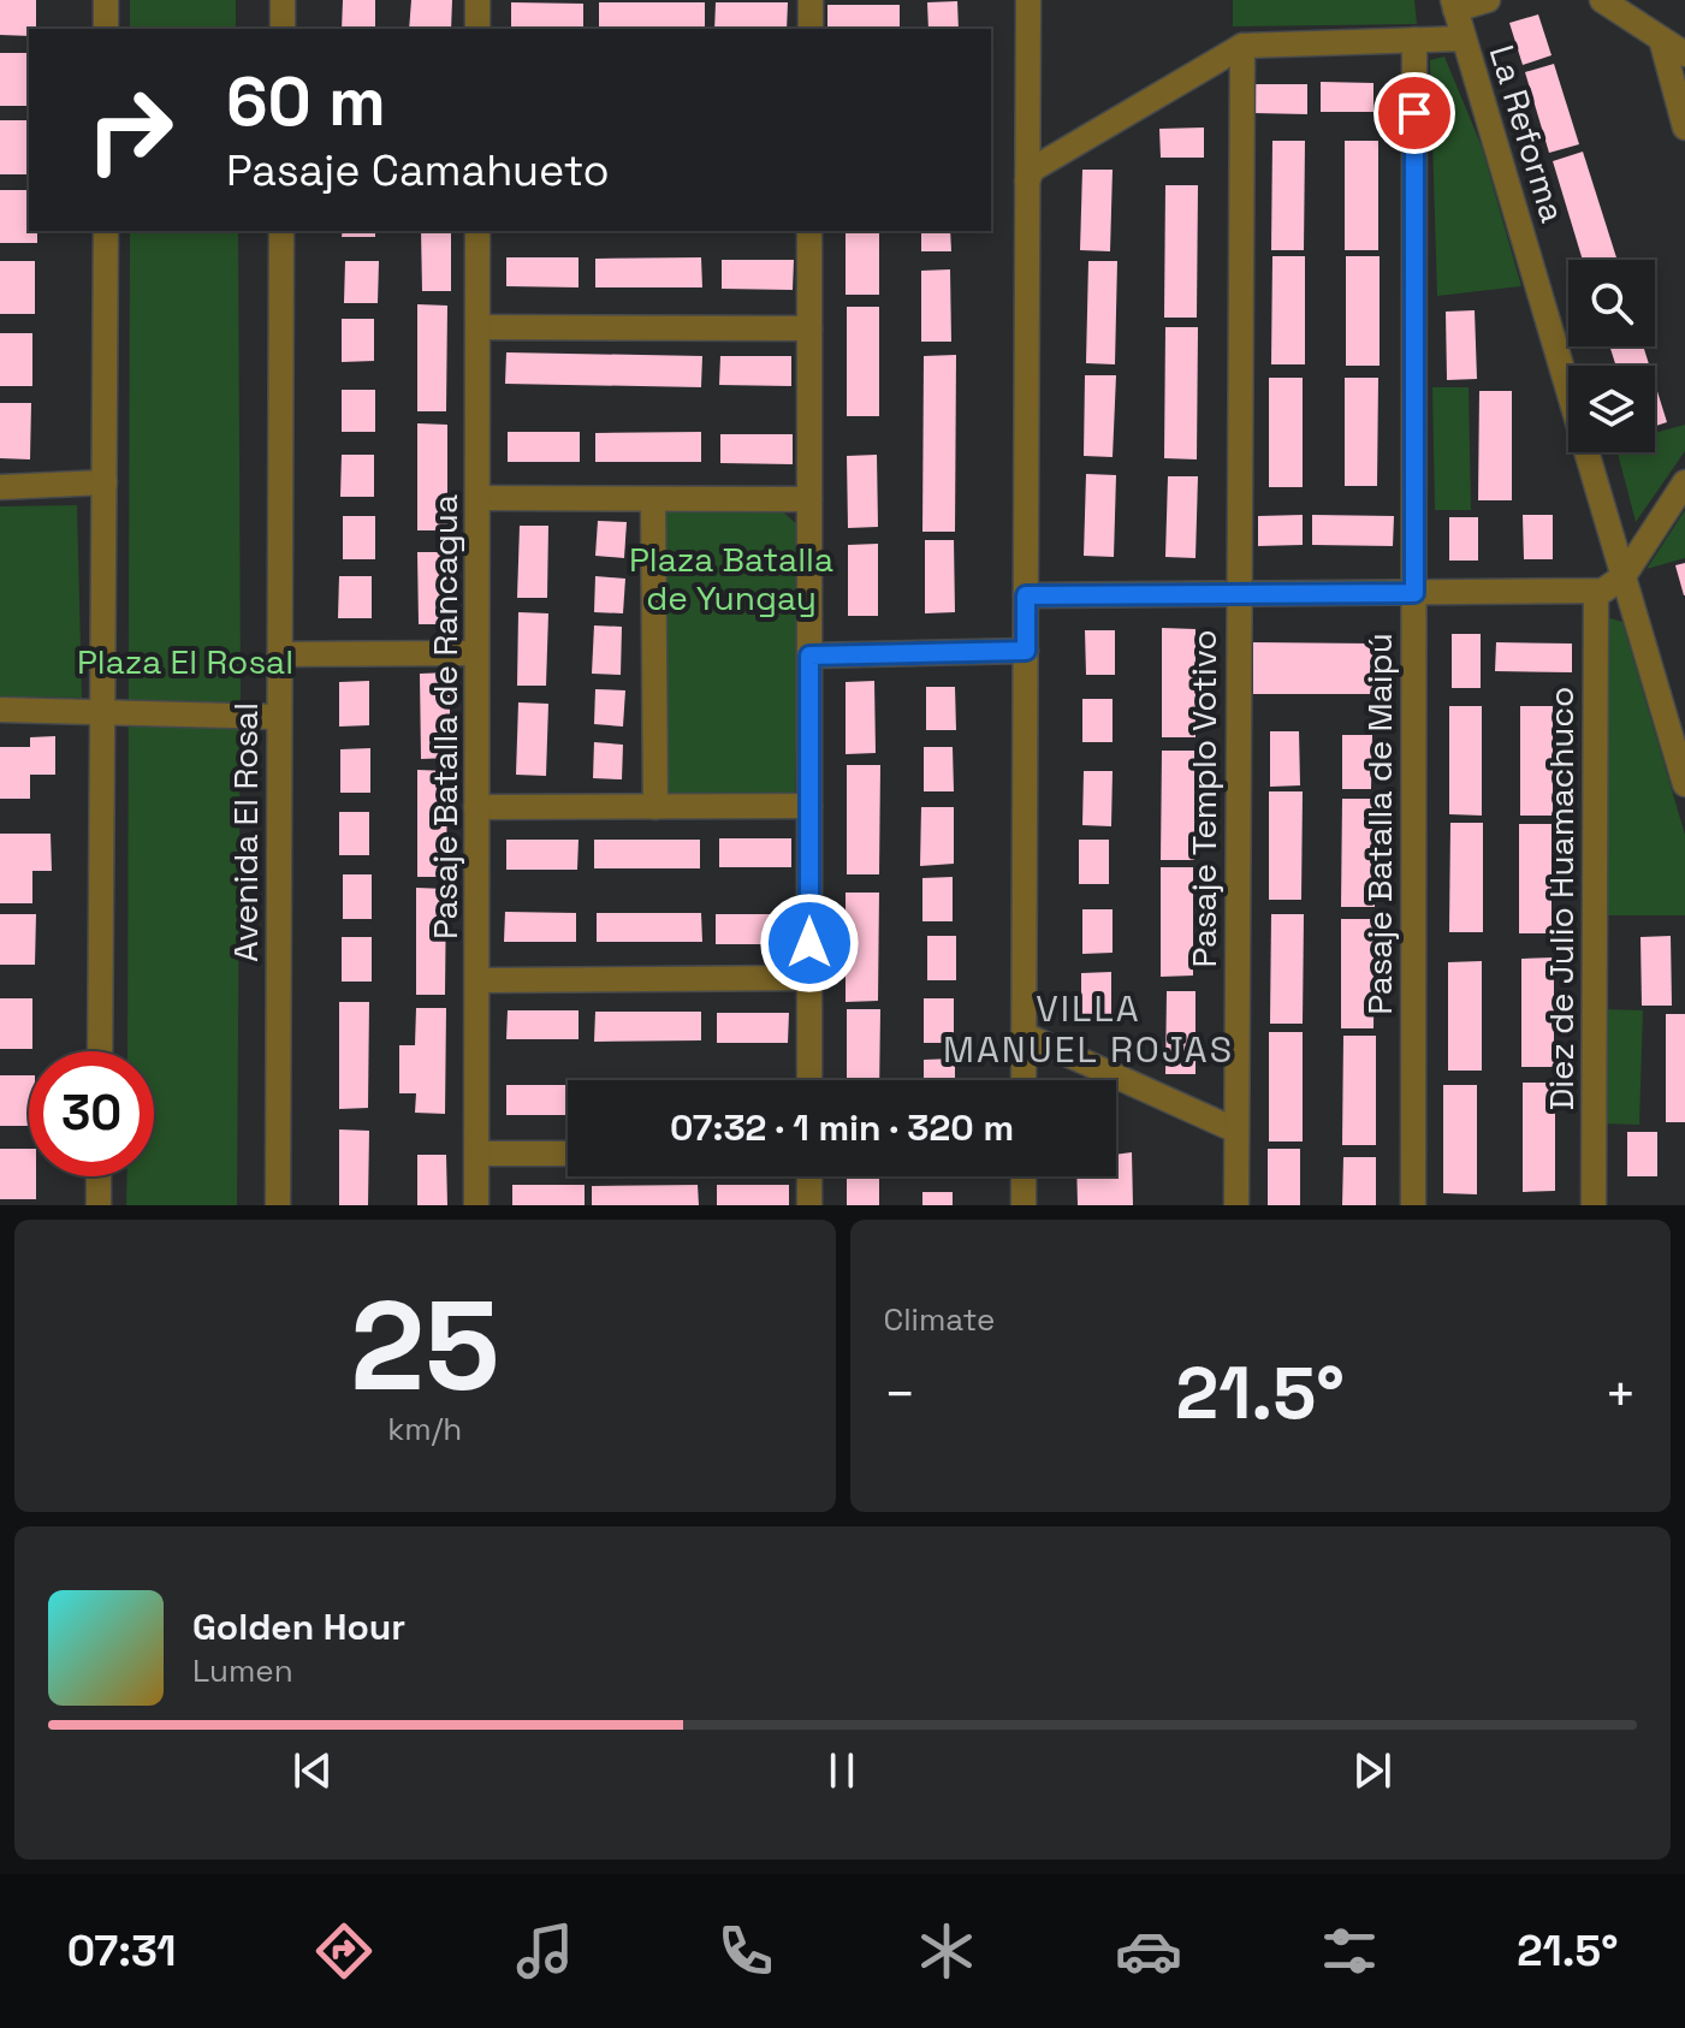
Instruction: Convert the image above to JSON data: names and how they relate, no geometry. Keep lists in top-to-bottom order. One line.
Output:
{"streets":{"street":["La Reforma","Pasaje Batalla de Rancagua","Pasaje Templo Votivo","Pasaje Batalla de Maipú","Avenida El Rosal","Diez de Julio Huamachuco"]},"districts":["VILLA MANUEL ROJAS"],"parks":["Plaza Batalla de Yungay","Plaza El Rosal"],"page":{"turn":["60 m","Pasaje Camahueto"],"limit":"30","trip":"07:32 · 1 min · 320 m","tile":[["25","km/h"],"Climate"],"heat":["−","21.5°","+"],"song":["Golden Hour","Lumen"],"tabs":["07:31","21.5°"]}}
